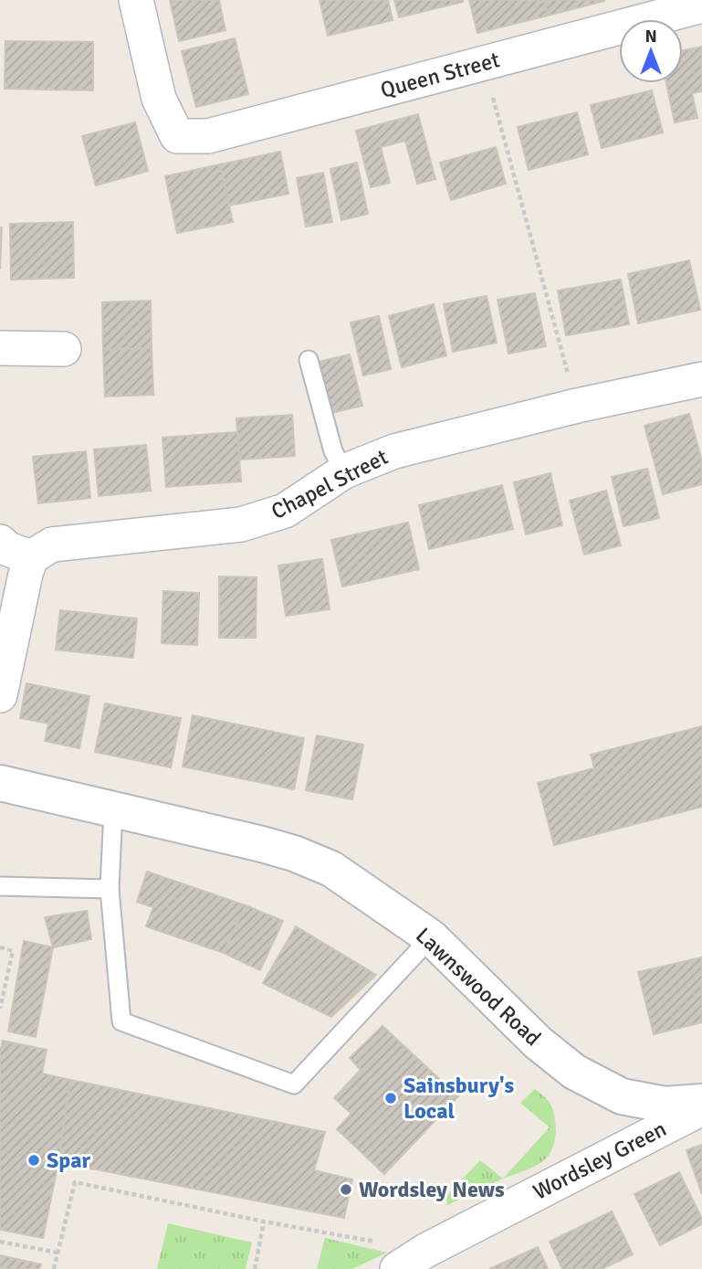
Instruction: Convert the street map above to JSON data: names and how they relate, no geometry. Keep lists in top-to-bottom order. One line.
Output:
{"streets":{"street":["Queen Street","Chapel Street","Lawnswood Road","Wordsley Green"]},"places":["Sainsbury's Local","Spar","Wordsley News"],"north":"top"}
